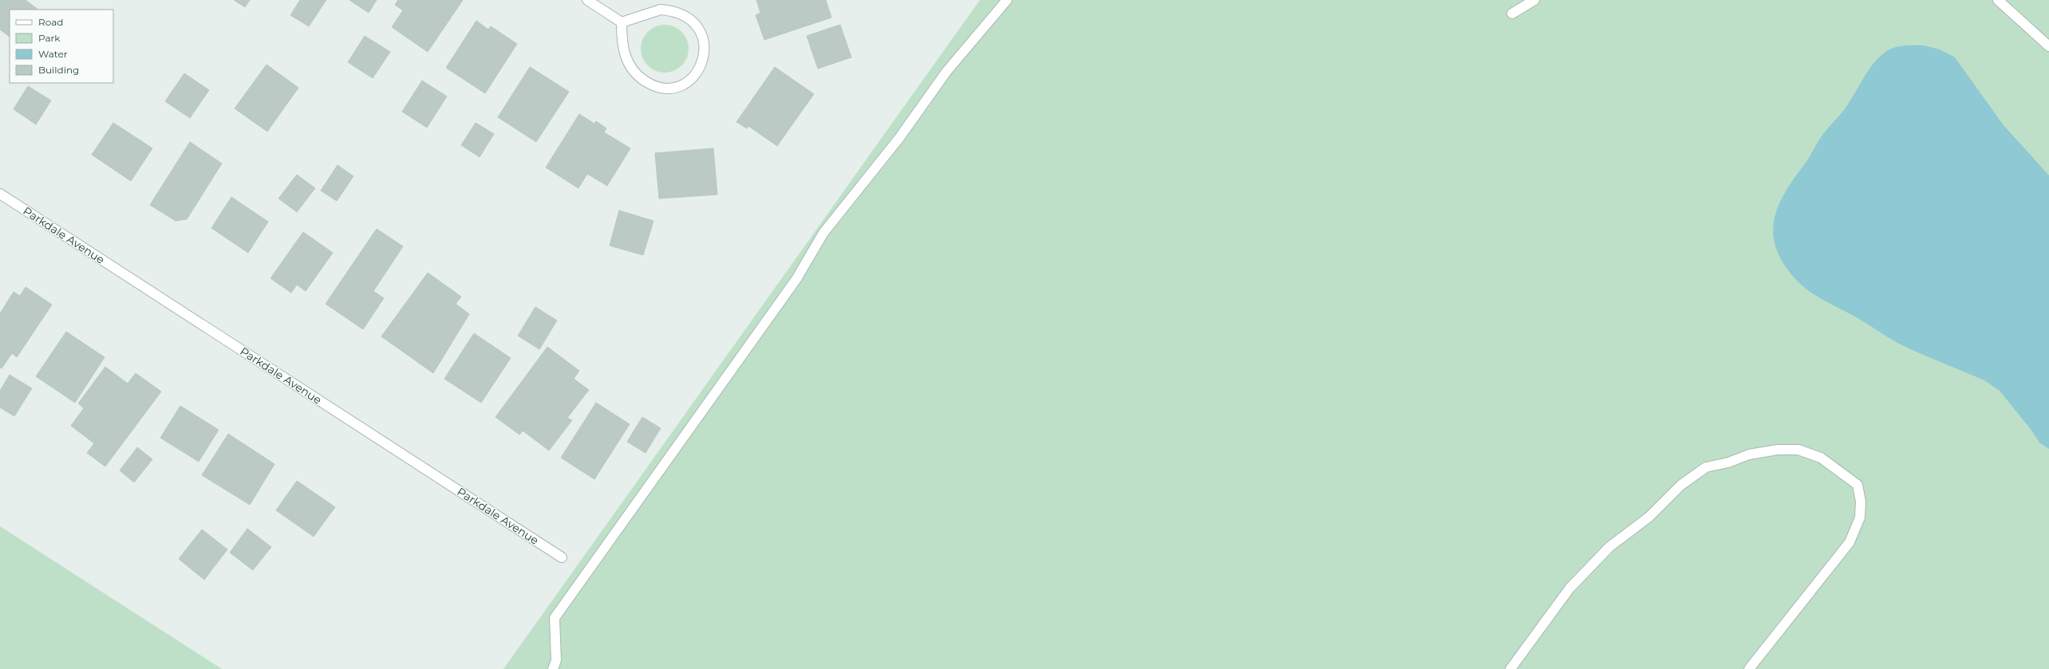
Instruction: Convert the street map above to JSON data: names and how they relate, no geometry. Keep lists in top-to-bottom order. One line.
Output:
{"streets":{"street":["Parkdale Avenue"]},"legend":["Road","Park","Water","Building"]}
